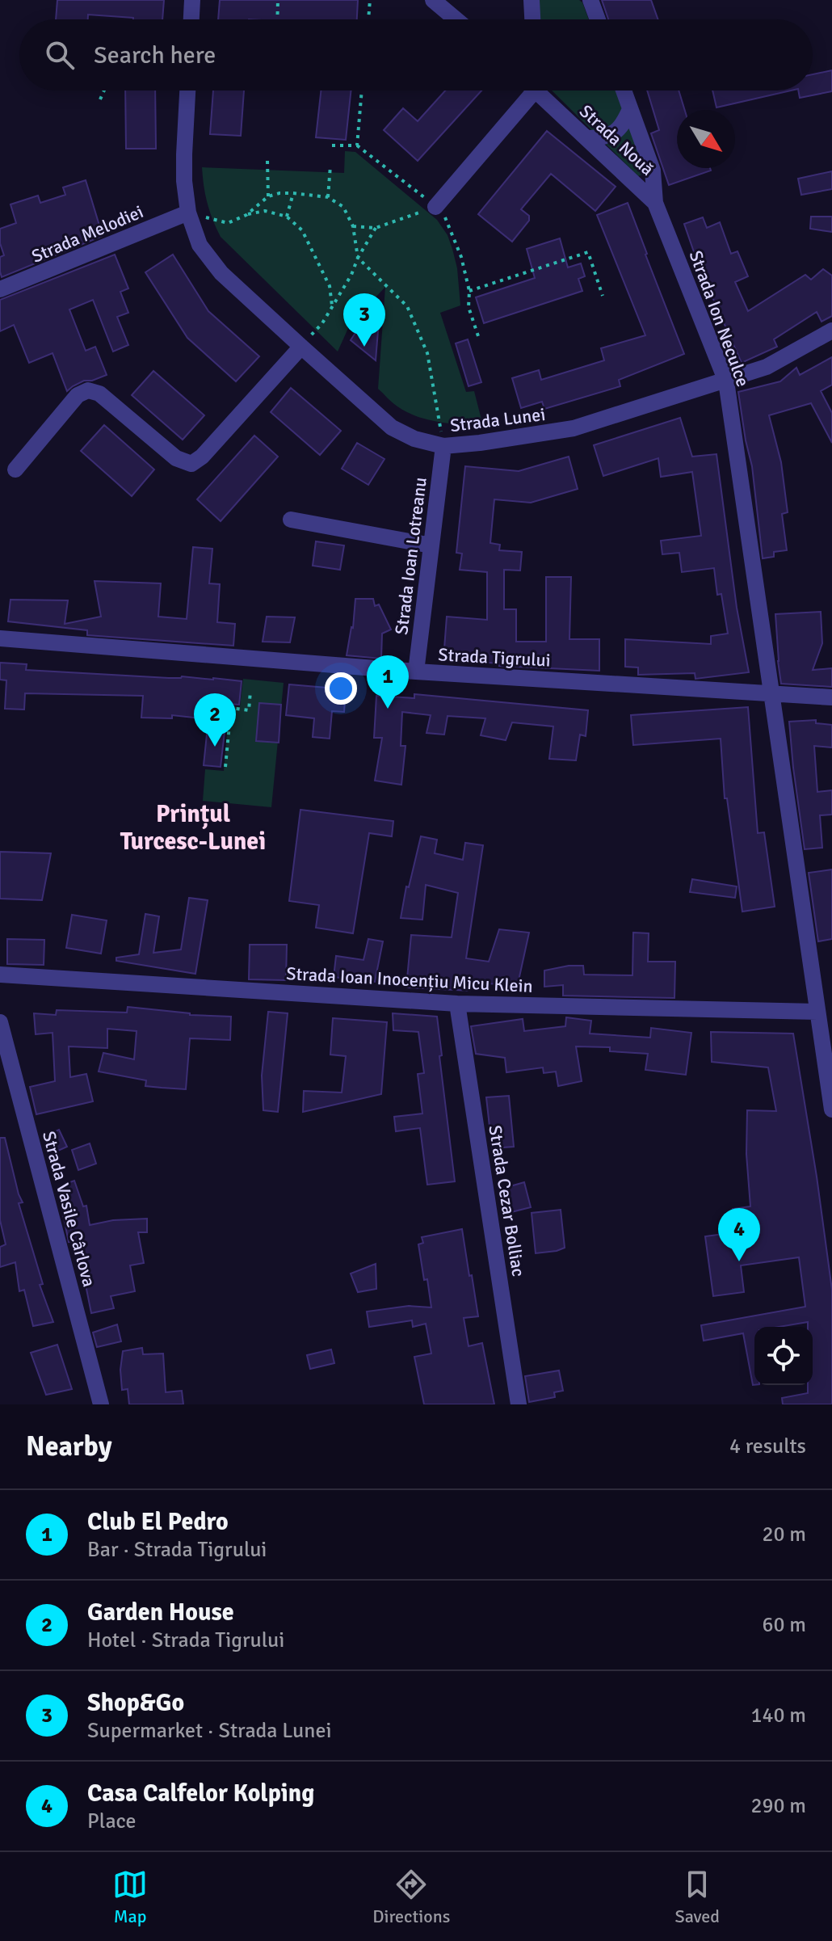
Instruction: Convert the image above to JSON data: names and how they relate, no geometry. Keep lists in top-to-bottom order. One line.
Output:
{"streets":{"street":["Strada Nouă","Strada Melodiei","Strada Ion Neculce","Strada Lunei","Strada Ioan Lotreanu","Strada Tigrului","Strada Ioan Inocențiu Micu Klein","Strada Cezar Bolliac","Strada Vasile Cârlova"]},"crossings":[["Strada Nouă","Strada Ion Neculce"],["Strada Melodiei","Strada Lunei"],["Strada Ion Neculce","Strada Lunei"],["Strada Ion Neculce","Strada Tigrului"],["Strada Ion Neculce","Strada Ioan Inocențiu Micu Klein"],["Strada Lunei","Strada Ioan Lotreanu"],["Strada Ioan Lotreanu","Strada Tigrului"],["Strada Ioan Inocențiu Micu Klein","Strada Cezar Bolliac"]],"districts":["Prințul Turcesc-Lunei"],"north":"bottom right","page":{"search":"Search here","pins":["3","1","2","4"],"heading":["Nearby","4 results"],"list":[{"mark":"1","name":"Club El Pedro","note":"Bar · Strada Tigrului","value":"20 m"},{"mark":"2","name":"Garden House","note":"Hotel · Strada Tigrului","value":"60 m"},{"mark":"3","name":"Shop&Go","note":"Supermarket · Strada Lunei","value":"140 m"},{"mark":"4","name":"Casa Calfelor Kolping","note":"Place","value":"290 m"}],"nav":["Map","Directions","Saved"]}}
